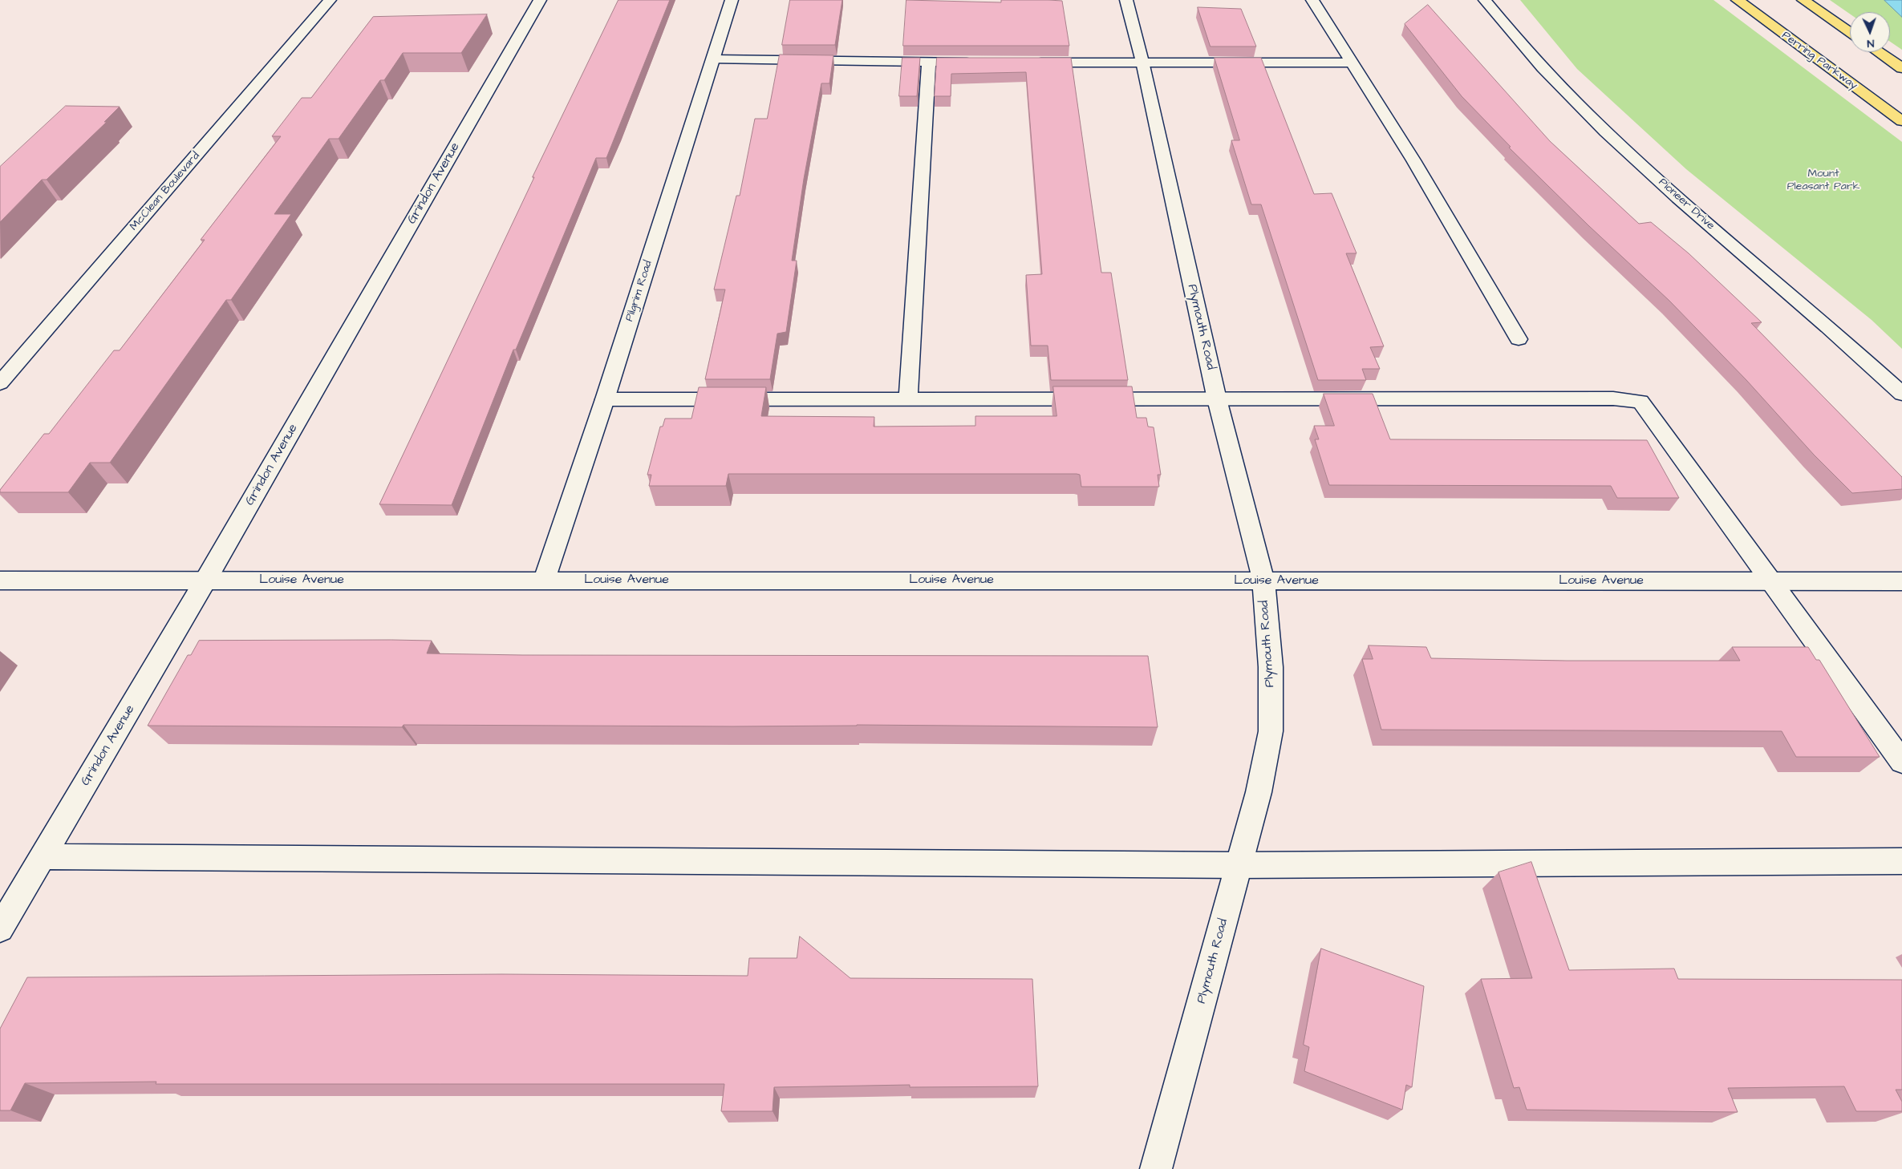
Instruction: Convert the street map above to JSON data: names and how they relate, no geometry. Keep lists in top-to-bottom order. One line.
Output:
{"streets":{"main road":["Perring Parkway"],"street":["Grindon Avenue","McClean Boulevard","Pioneer Drive","Pilgrim Road","Plymouth Road","Louise Avenue"]},"crossings":[["Grindon Avenue","Louise Avenue"],["Pilgrim Road","Louise Avenue"],["Plymouth Road","Louise Avenue"]],"parks":["Mount Pleasant Park"],"north":"bottom"}
